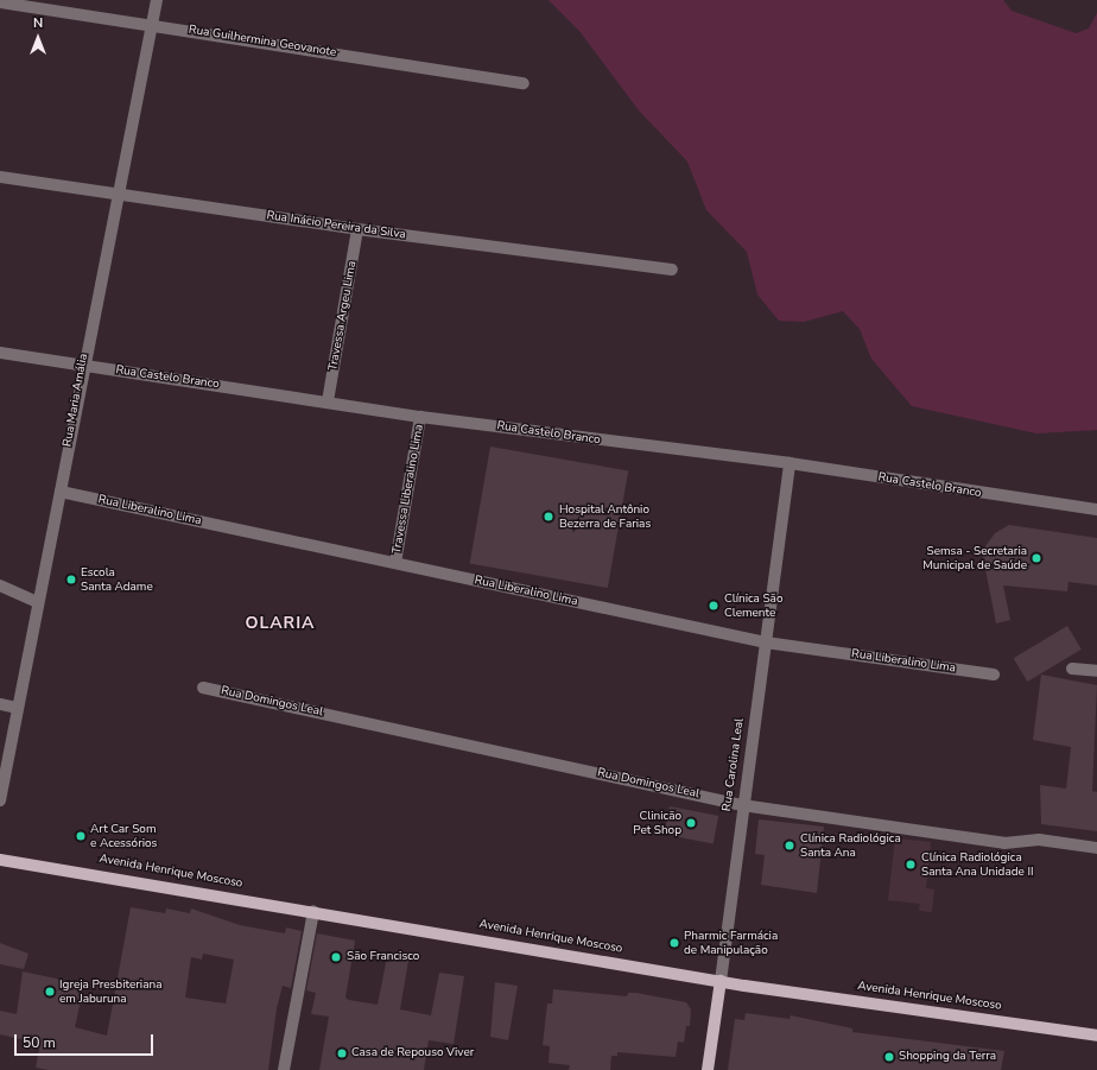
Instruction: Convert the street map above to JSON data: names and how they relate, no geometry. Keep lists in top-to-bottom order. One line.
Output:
{"streets":{"main road":["Rua Carolina Leal","Avenida Henrique Moscoso"],"street":["Rua Guilhermina Geovanote","Rua Inácio Pereira da Silva","Travessa Argeu Lima","Rua Castelo Branco","Rua Maria Amália","Travessa Liberalino Lima","Rua Liberalino Lima","Rua Domingos Leal"]},"crossings":[["Rua Guilhermina Geovanote","Rua Maria Amália"],["Rua Inácio Pereira da Silva","Travessa Argeu Lima"],["Rua Inácio Pereira da Silva","Rua Maria Amália"],["Travessa Argeu Lima","Rua Castelo Branco"],["Rua Castelo Branco","Rua Maria Amália"],["Rua Castelo Branco","Travessa Liberalino Lima"],["Rua Castelo Branco","Rua Carolina Leal"],["Rua Maria Amália","Rua Liberalino Lima"],["Travessa Liberalino Lima","Rua Liberalino Lima"],["Rua Liberalino Lima","Rua Carolina Leal"],["Rua Domingos Leal","Rua Carolina Leal"],["Rua Carolina Leal","Avenida Henrique Moscoso"]],"districts":["OLARIA"],"places":["Hospital Antônio Bezerra de Farias","Semsa - Secretaria Municipal de Saúde","Escola Santa Adame","Clínica São Clemente","Clinicão Pet Shop","Art Car Som e Acessórios","Clínica Radiológica Santa Ana","Clínica Radiológica Santa Ana Unidade II","Pharmic Farmácia de Manipulação","São Francisco","Igreja Presbiteriana em Jaburuna","Casa de Repouso Viver","Shopping da Terra"],"scale_bar":"50 m","north":"top"}
